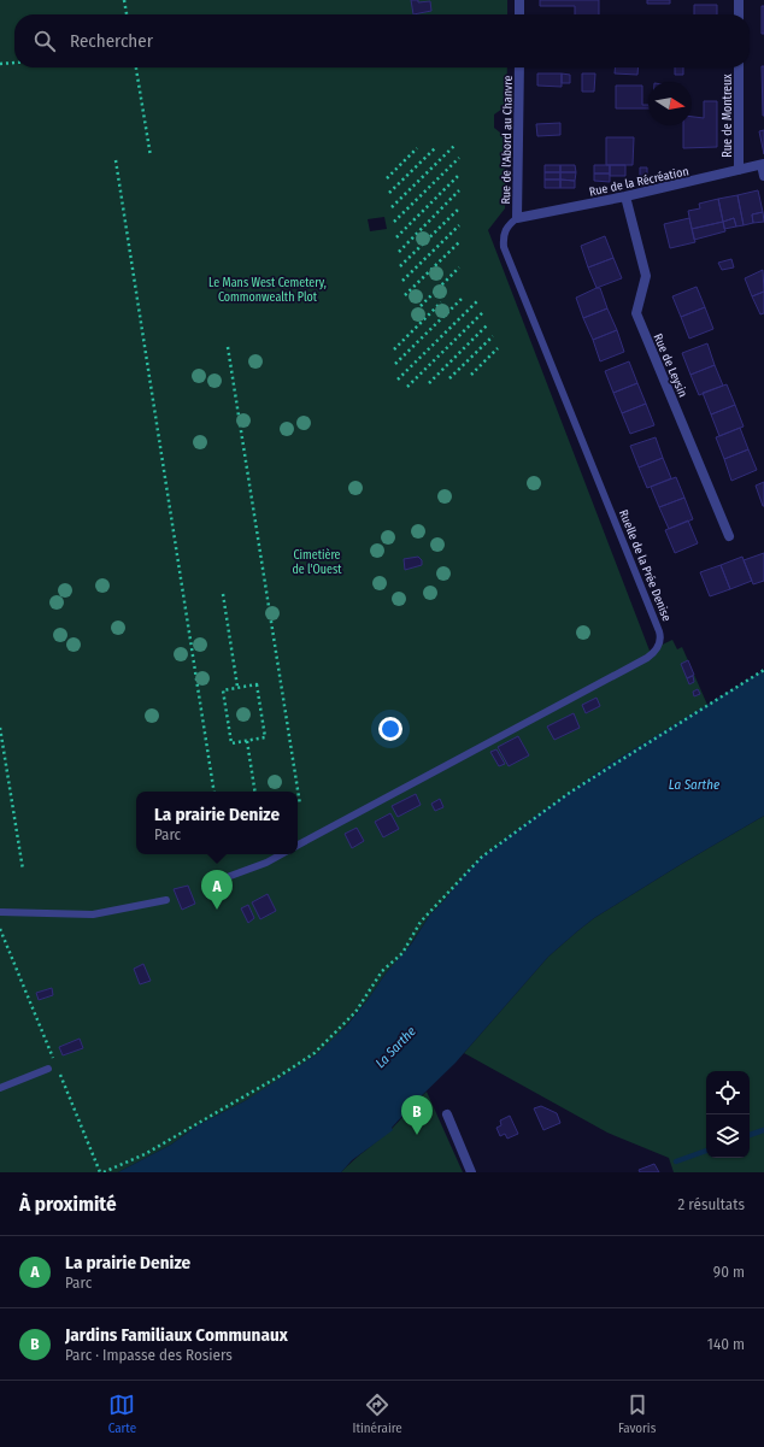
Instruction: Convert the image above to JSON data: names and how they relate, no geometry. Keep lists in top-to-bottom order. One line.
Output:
{"streets":{"street":["Rue de Montreux","Rue de l'Abord au Chanvre","Rue de la Récréation","Rue de Leysin"],"lane":["Ruelle de la Prée Denise"]},"crossings":[["Rue de Montreux","Rue de la Récréation"],["Rue de l'Abord au Chanvre","Rue de la Récréation"],["Rue de l'Abord au Chanvre","Ruelle de la Prée Denise"],["Rue de la Récréation","Rue de Leysin"],["Rue de la Récréation","Ruelle de la Prée Denise"]],"water":["La Sarthe"],"parks":["Le Mans West Cemetery, Commonwealth Plot","Cimetière de l'Ouest"],"north":"right","page":{"search":"Rechercher","popup":["La prairie Denize","Parc"],"pins":["A","B"],"heading":["À proximité","2 résultats"],"list":[{"mark":"A","name":"La prairie Denize","note":"Parc","value":"90 m"},{"mark":"B","name":"Jardins Familiaux Communaux","note":"Parc · Impasse des Rosiers","value":"140 m"}],"nav":["Carte","Itinéraire","Favoris"]}}
